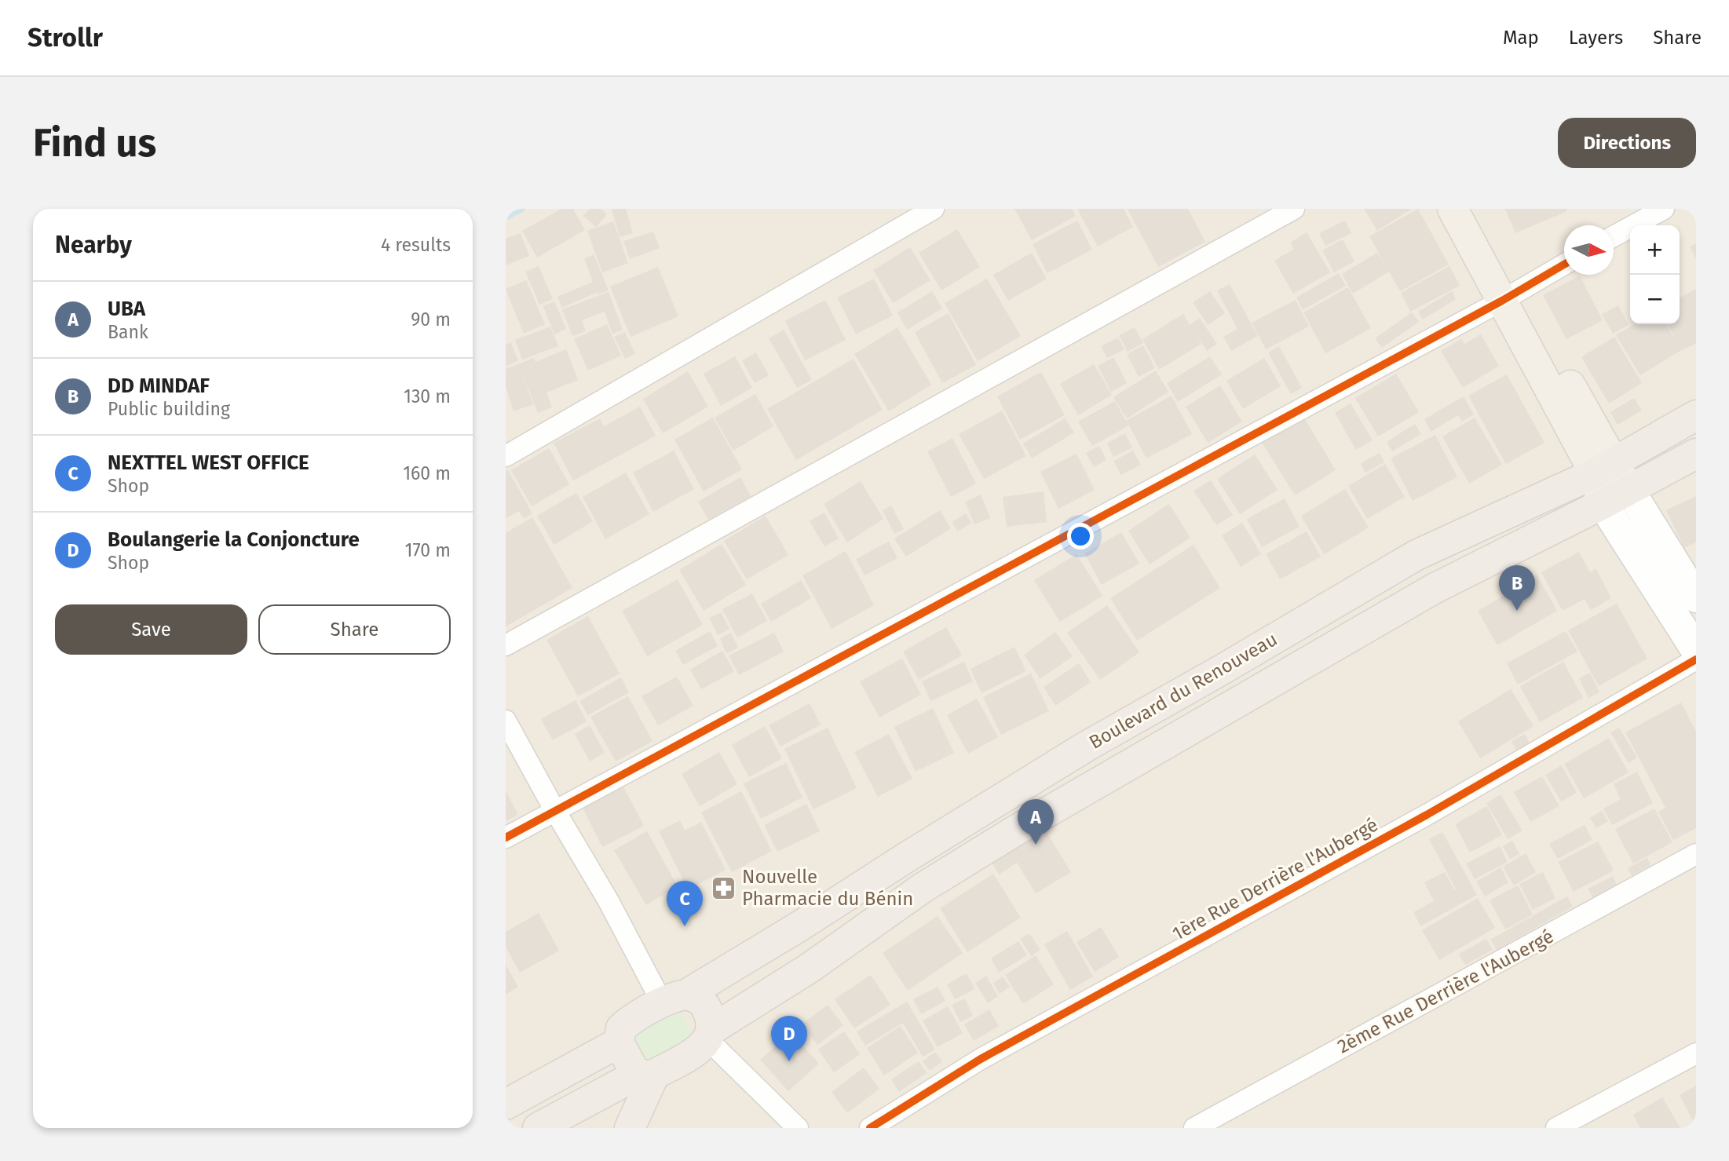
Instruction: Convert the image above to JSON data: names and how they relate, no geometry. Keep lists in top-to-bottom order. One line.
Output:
{"streets":{"highway":["Boulevard du Renouveau"],"street":["1ère Rue Derrière l'Aubergé","2ème Rue Derrière l'Aubergé"]},"places":{"pharmacy":["Nouvelle Pharmacie du Bénin"]},"north":"right","page":{"header":"Strollr","nav":["Map","Layers","Share"],"buttons":["Directions",["Save","Share"]],"title":"Find us","heading":["Nearby","4 results"],"map_buttons":["+","−"],"list":[{"mark":"A","name":"UBA","note":"Bank","value":"90 m"},{"mark":"B","name":"DD MINDAF","note":"Public building","value":"130 m"},{"mark":"C","name":"NEXTTEL WEST OFFICE","note":"Shop","value":"160 m"},{"mark":"D","name":"Boulangerie la Conjoncture","note":"Shop","value":"170 m"}],"pins":["B","A","C","D"]}}
